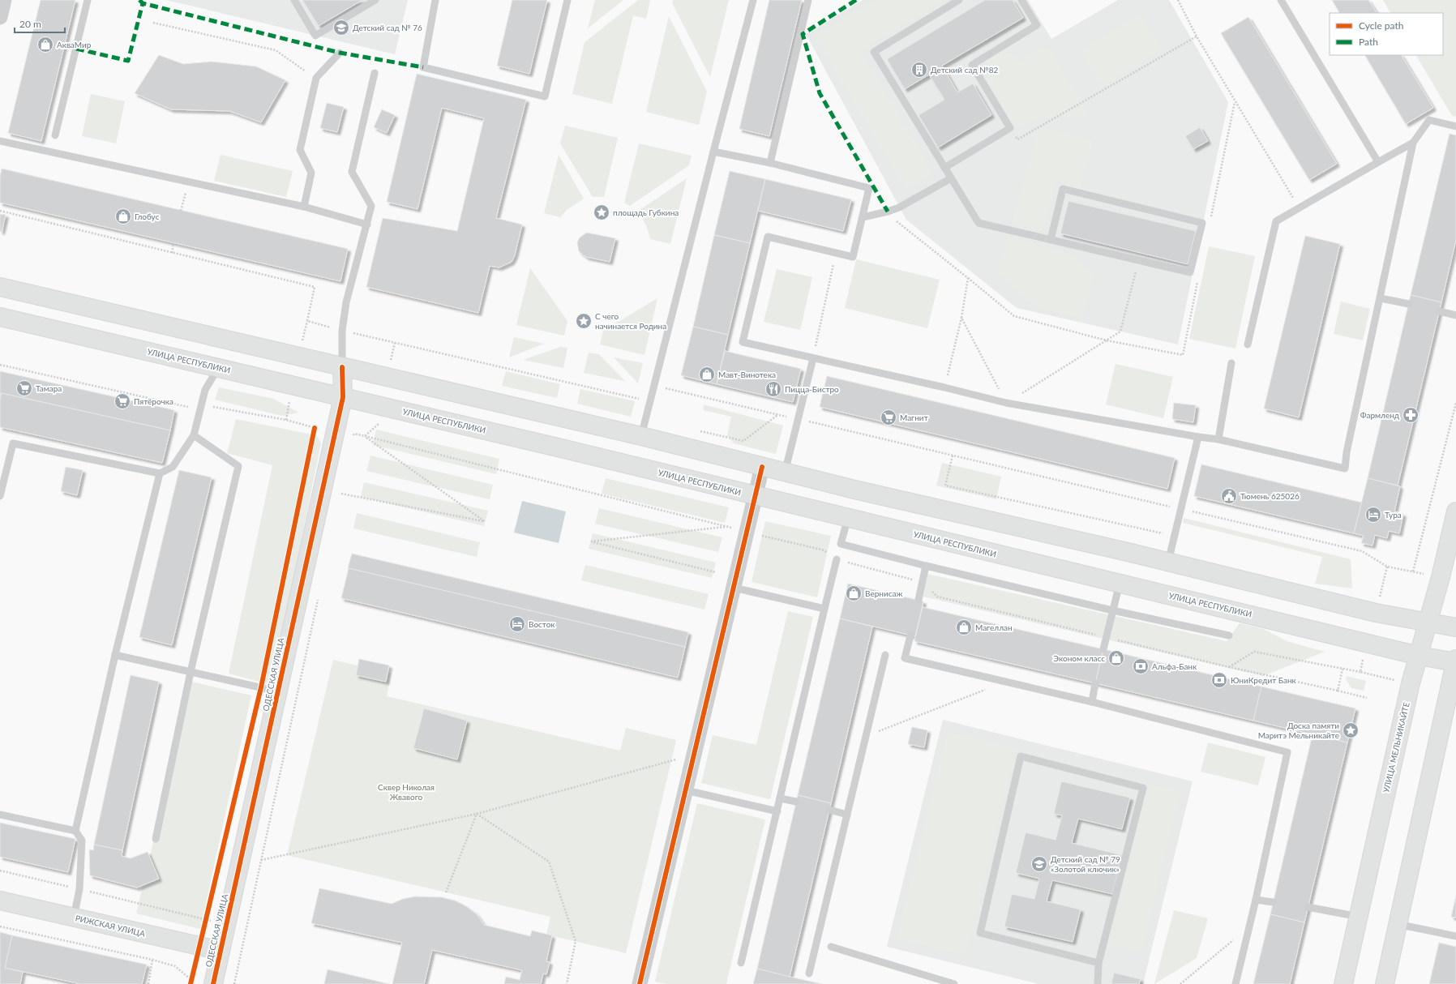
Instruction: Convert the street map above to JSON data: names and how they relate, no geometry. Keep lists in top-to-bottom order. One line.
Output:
{"streets":{"main road":["УЛИЦА РЕСПУБЛИКИ","ОДЕССКАЯ УЛИЦА","УЛИЦА МЕЛЬНИКАЙТЕ","РИЖСКАЯ УЛИЦА"]},"crossings":[["УЛИЦА РЕСПУБЛИКИ","ОДЕССКАЯ УЛИЦА"],["УЛИЦА РЕСПУБЛИКИ","УЛИЦА МЕЛЬНИКАЙТЕ"],["ОДЕССКАЯ УЛИЦА","РИЖСКАЯ УЛИЦА"]],"parks":["Сквер Николая Жвавого"],"places":{"school or university":["Детский сад № 76","Детский сад № 79 «Золотой ключик»"],"shop":["АкваМир","Глобус","Мавт-Винотека","Вернисаж","Магеллан","Эконом класс"],"building":["Детский сад №82"],"place":["площадь Губкина","С чего начинается Родина","Доска памяти Маритэ Мельникайте"],"supermarket":["Тамара","Пятёрочка","Магнит"],"restaurant":["Пицца-Бистро"],"pharmacy":["Фармленд"],"public building":["Тюмень 625026"],"hotel":["Тура","Восток"],"bank":["Альфа-Банк","ЮниКредит Банк"]},"legend":["Cycle path","Path"],"scale_bar":"20 m"}
